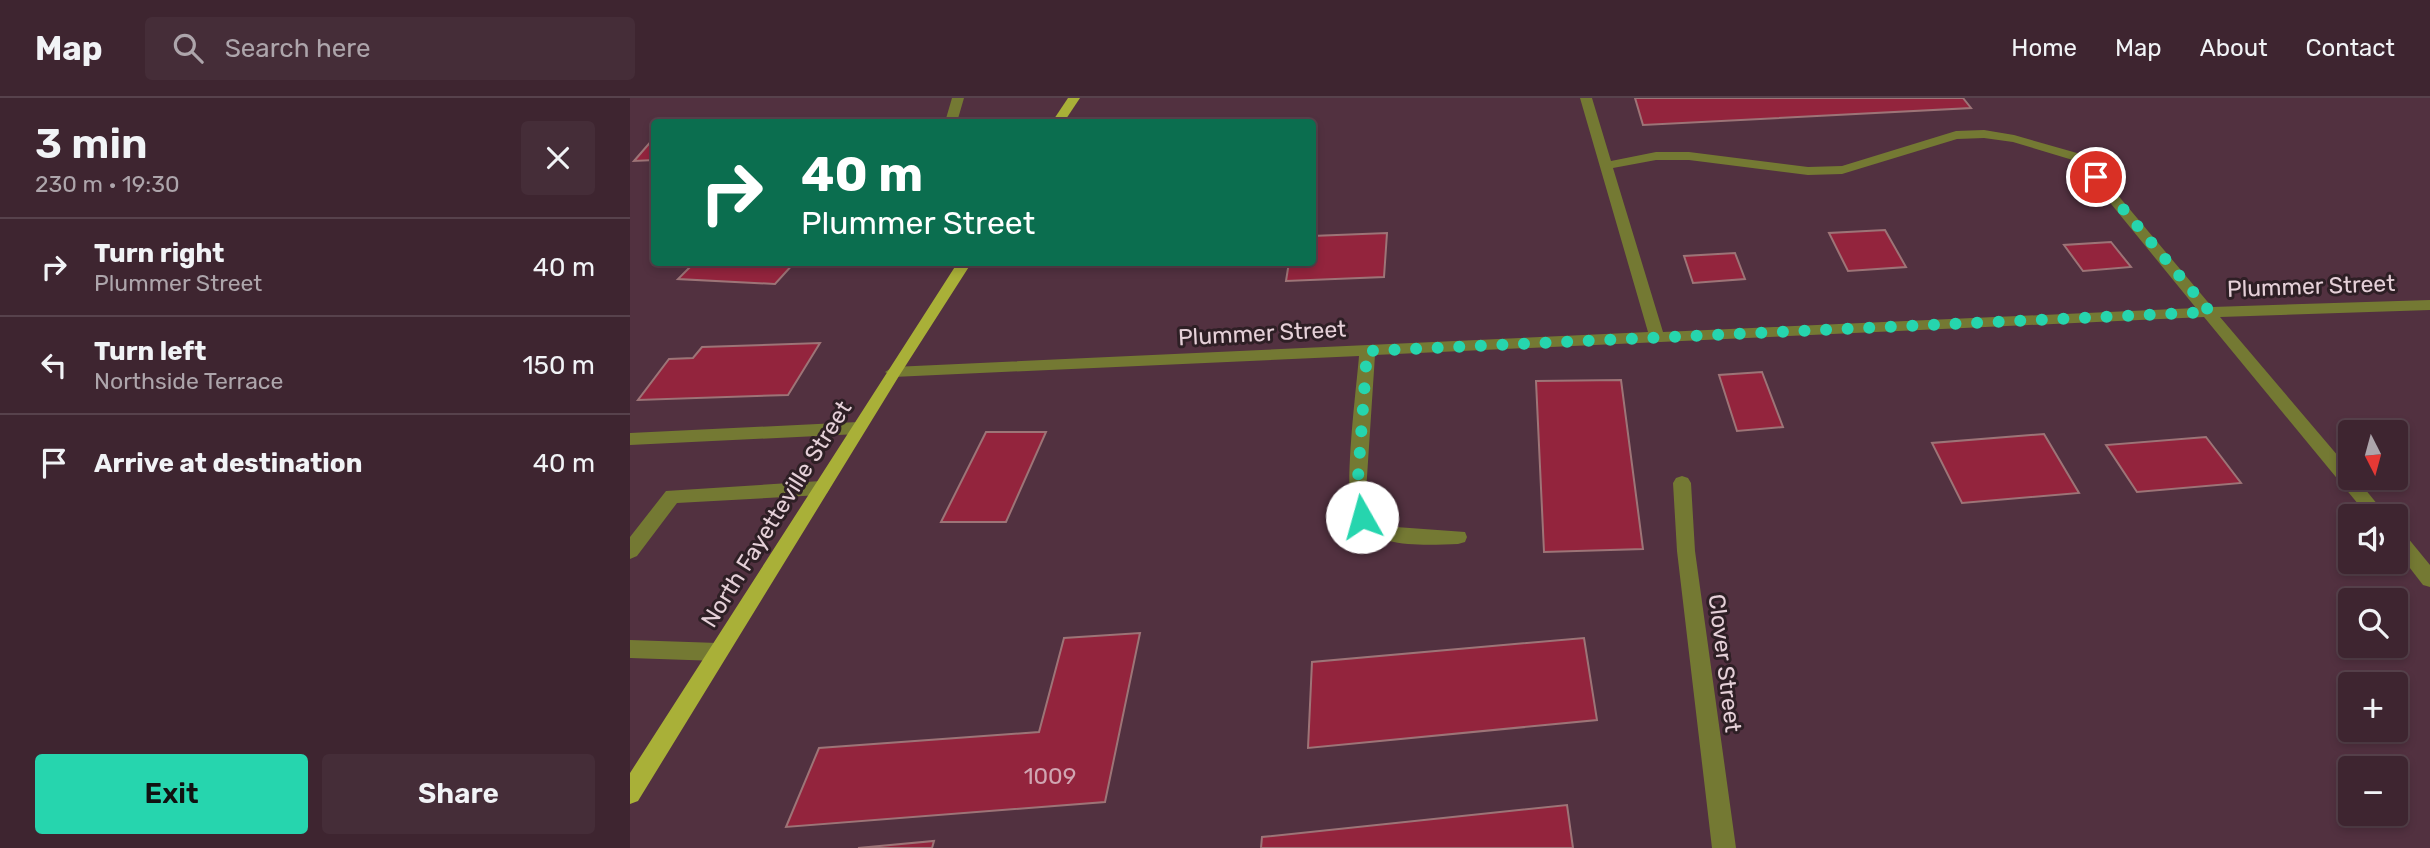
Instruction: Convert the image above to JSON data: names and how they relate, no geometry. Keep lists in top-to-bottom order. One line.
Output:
{"streets":{"main road":["North Fayetteville Street"],"street":["Plummer Street","Clover Street"]},"crossings":[["Plummer Street","North Fayetteville Street"]],"house_numbers":["1009"],"north":"bottom","page":{"header":"Map","search":"Search here","nav":["Home","Map","About","Contact"],"heading":["3 min","230 m · 19:30"],"turn":["40 m","Plummer Street"],"list":[{"name":"Turn right","note":"Plummer Street","value":"40 m"},{"name":"Turn left","note":"Northside Terrace","value":"150 m"},{"name":"Arrive at destination","value":"40 m"}],"map_buttons":["+","−"],"buttons":["Exit","Share"]}}
